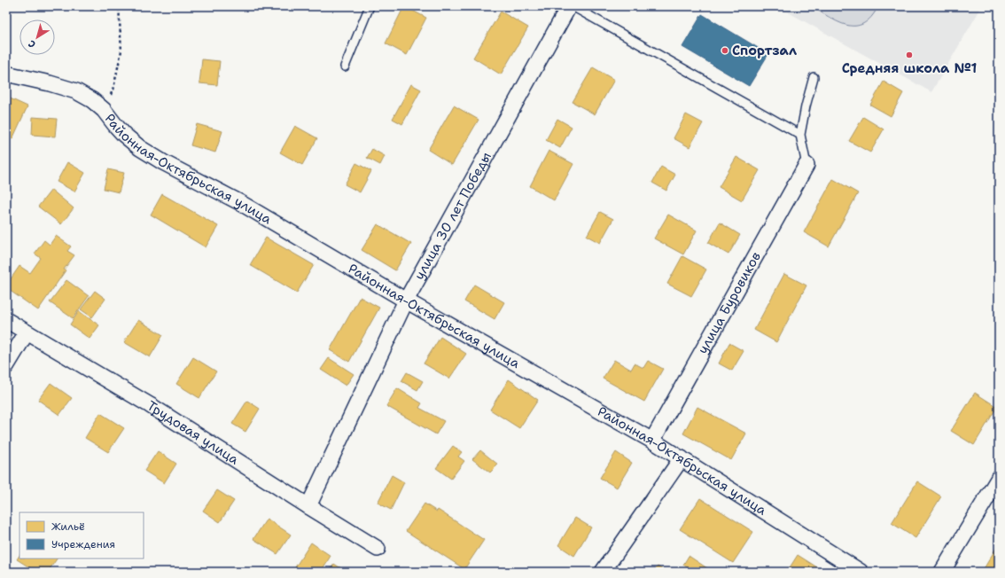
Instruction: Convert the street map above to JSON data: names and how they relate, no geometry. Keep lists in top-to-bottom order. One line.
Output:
{"streets":{"street":["Районная-Октябрьская улица","улица 30 лет Победы","улица Буровиков","Трудовая улица"]},"crossings":[["Районная-Октябрьская улица","улица 30 лет Победы"],["Районная-Октябрьская улица","улица Буровиков"],["улица 30 лет Победы","Трудовая улица"]],"places":["Спортзал","Средняя школа №1"],"legend":["Жильё","Учреждения"],"north":"bottom left"}
